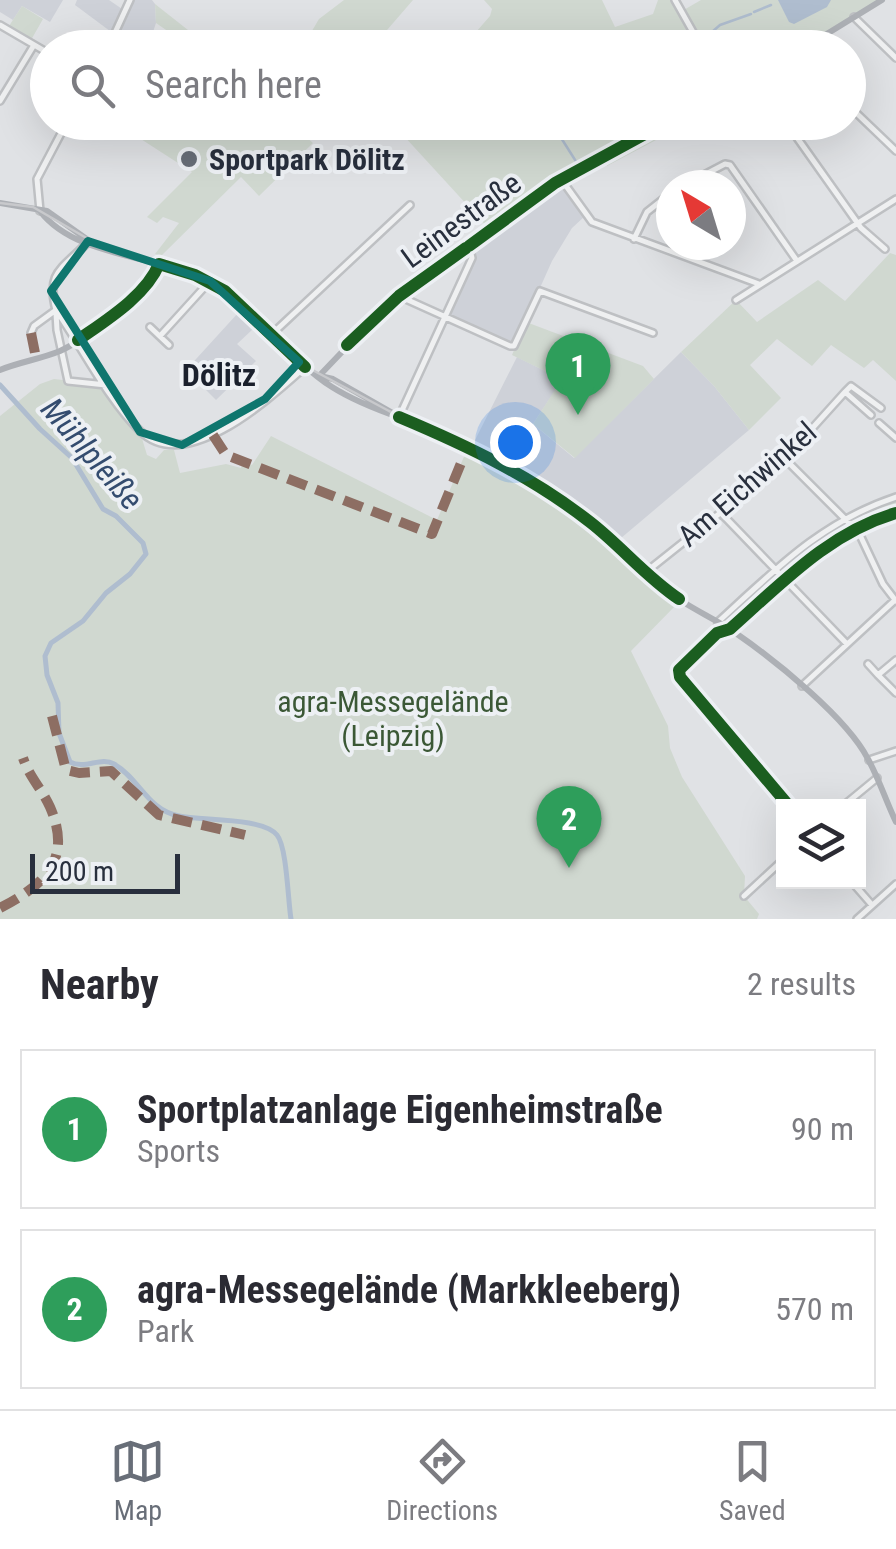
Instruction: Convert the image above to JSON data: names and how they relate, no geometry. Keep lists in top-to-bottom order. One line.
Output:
{"streets":{"main road":["Leinestraße"],"street":["Am Eichwinkel"]},"districts":["Dölitz"],"water":["Mühlpleiße"],"parks":["agra-Messegelände (Leipzig)"],"places":["Sportpark Dölitz"],"scale_bar":"200 m","north":"top left","page":{"search":"Search here","pins":["1","2"],"scale":"200 m","heading":["Nearby","2 results"],"list":[{"mark":"1","name":"Sportplatzanlage Eigenheimstraße","note":"Sports","value":"90 m"},{"mark":"2","name":"agra-Messegelände (Markkleeberg)","note":"Park","value":"570 m"}],"nav":["Map","Directions","Saved"]}}
